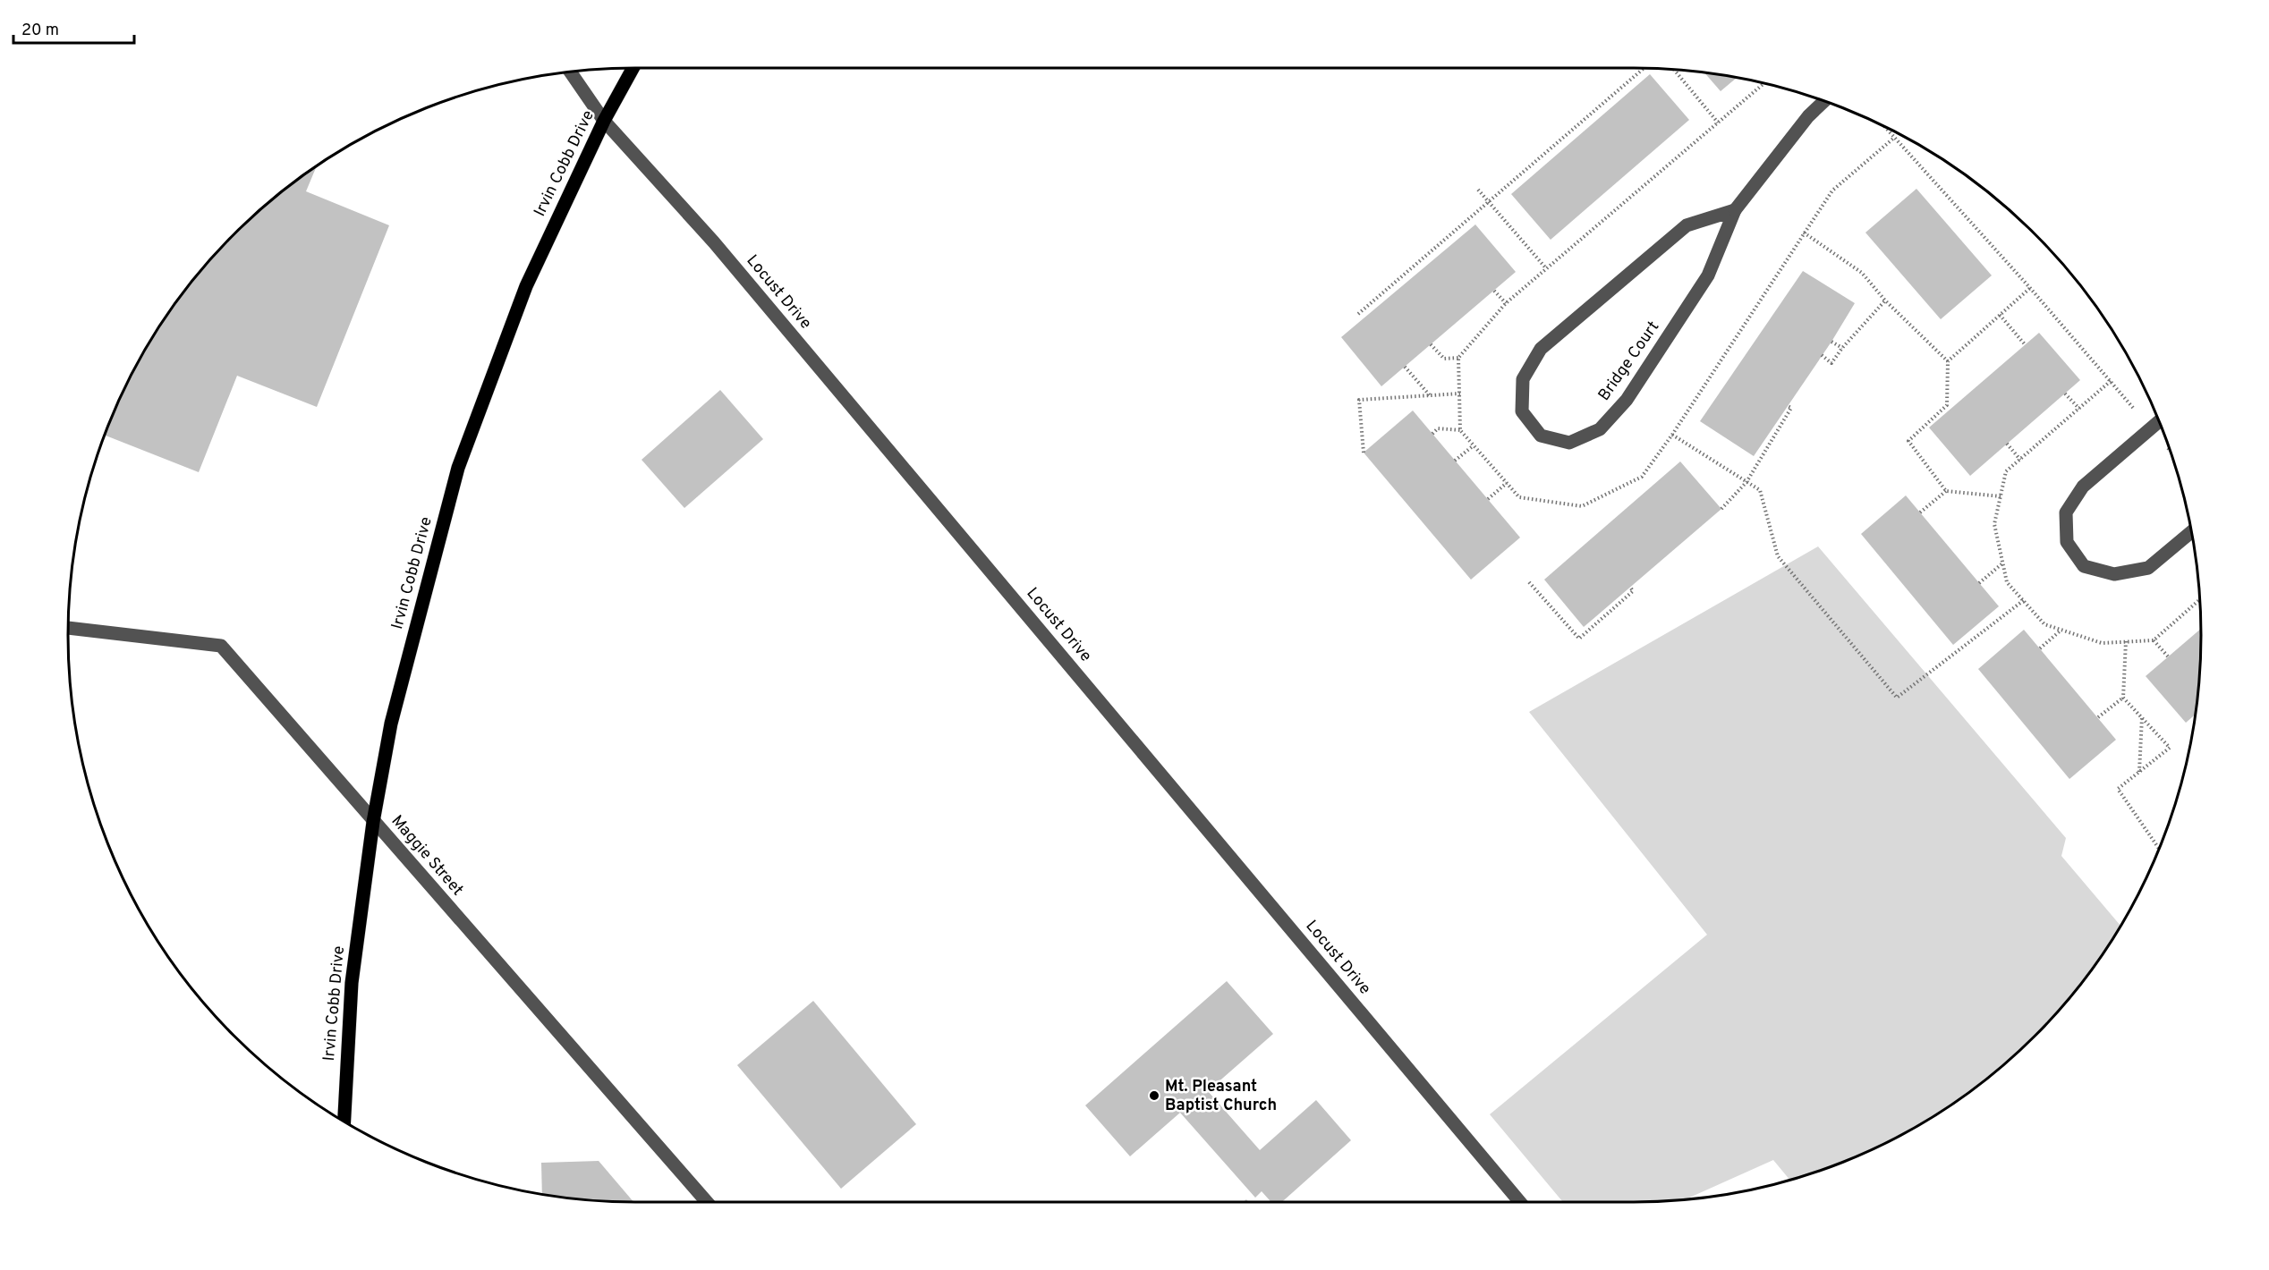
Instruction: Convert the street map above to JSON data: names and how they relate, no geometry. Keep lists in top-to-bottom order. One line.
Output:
{"streets":{"main road":["Irvin Cobb Drive"],"street":["Locust Drive","Bridge Court","Maggie Street"]},"crossings":[["Irvin Cobb Drive","Locust Drive"],["Irvin Cobb Drive","Maggie Street"]],"places":["Mt. Pleasant Baptist Church"],"scale_bar":"20 m"}
